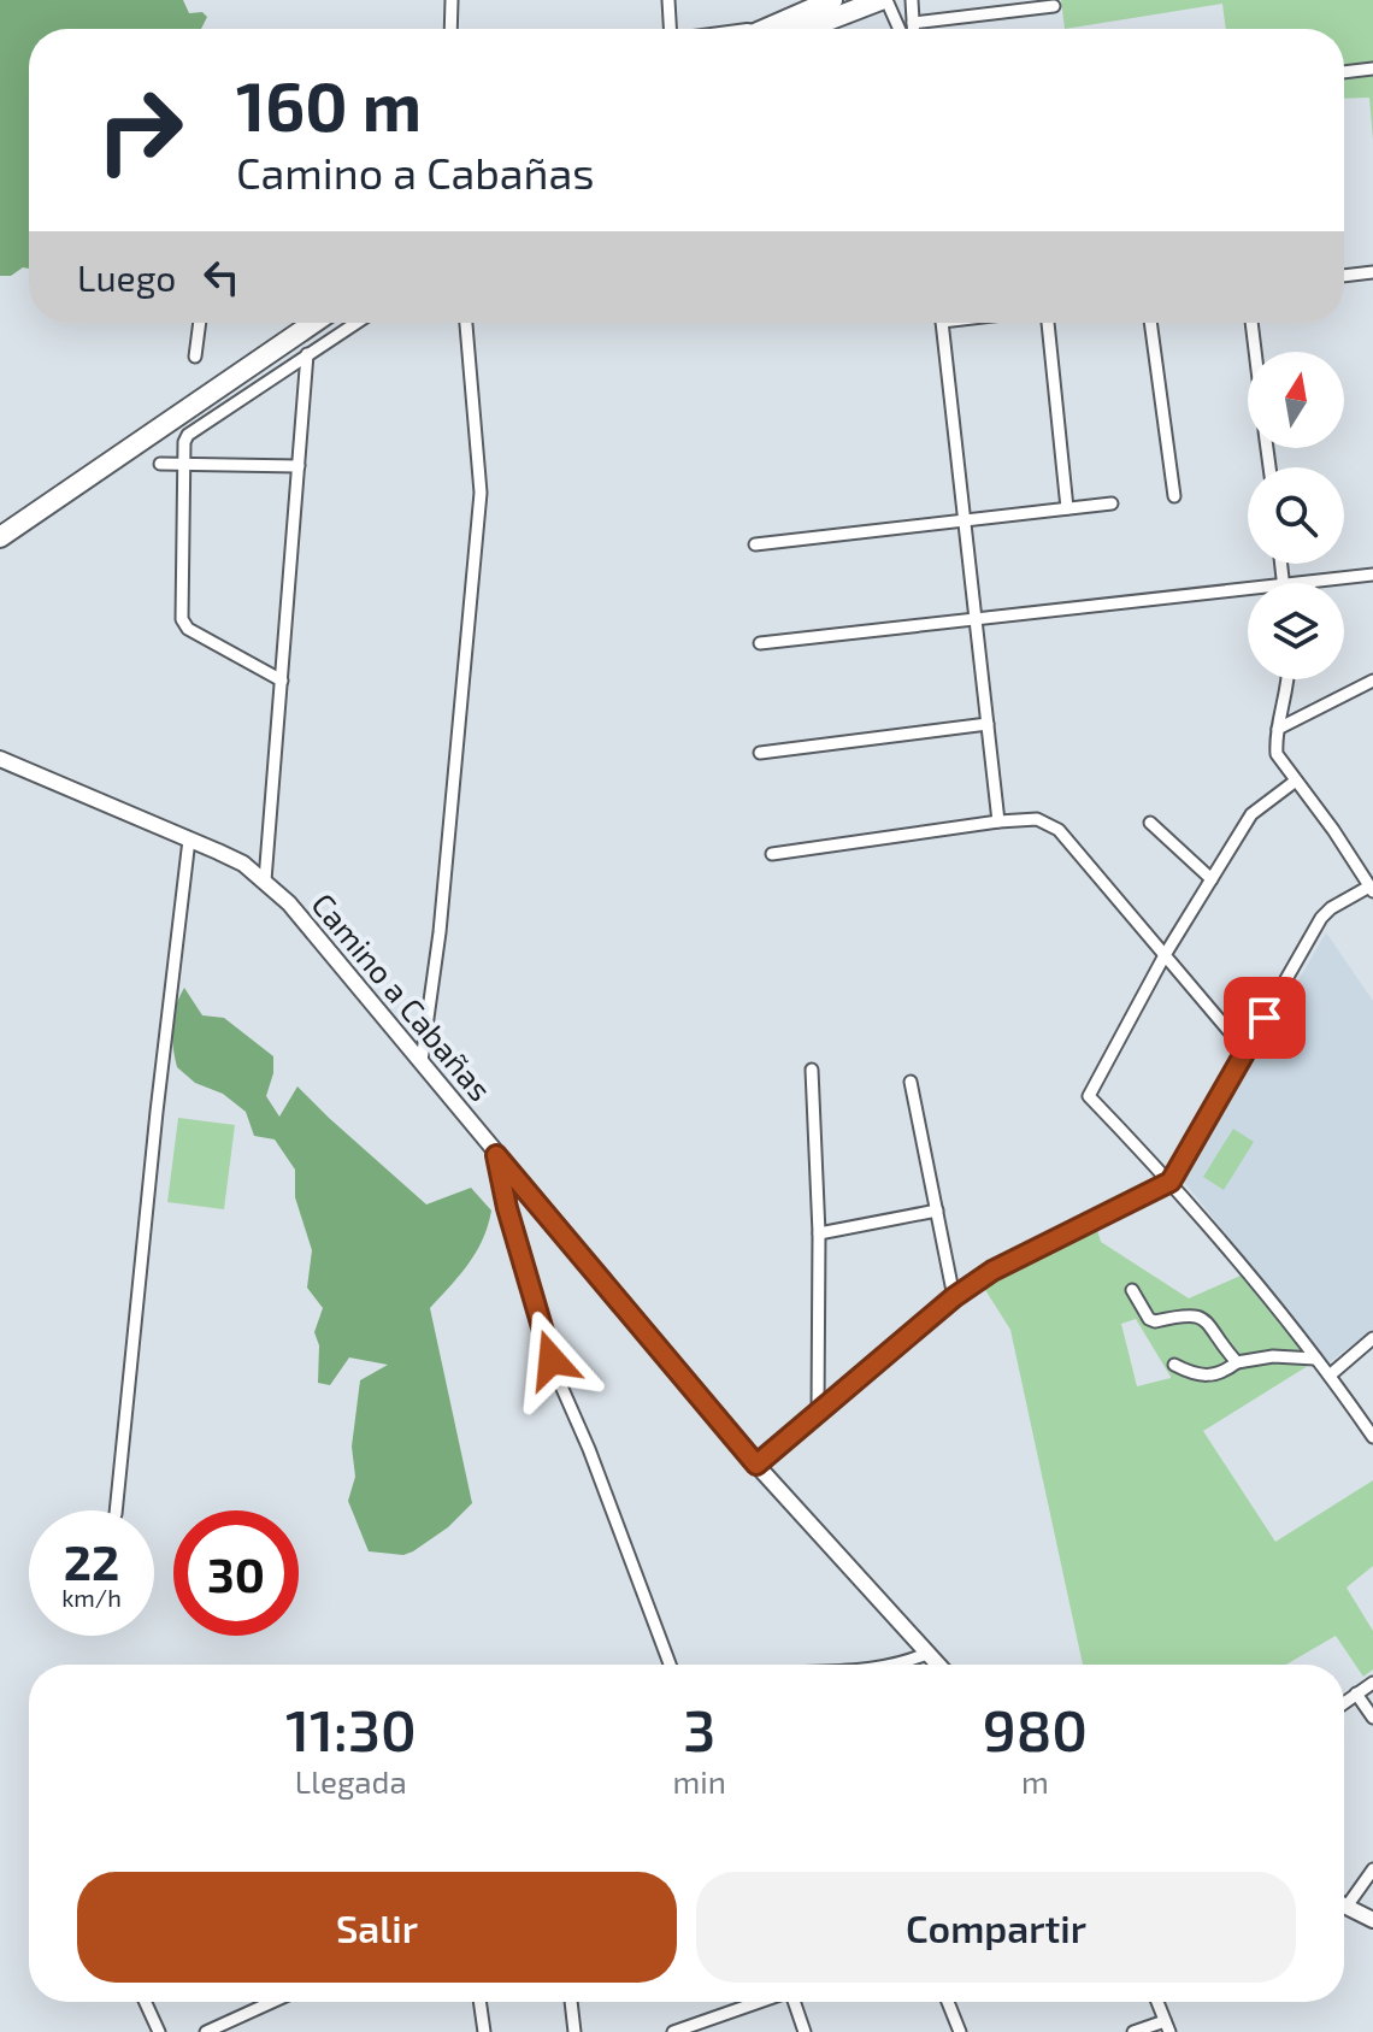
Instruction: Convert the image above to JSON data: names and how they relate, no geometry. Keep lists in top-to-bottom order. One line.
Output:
{"streets":{"street":["Camino a Cabañas"]},"north":"top","page":{"turn":["160 m","Camino a Cabañas"],"then":"Luego","speed":"22 km/h","limit":"30","eta":["11:30","Llegada","3","min","980","m"],"buttons":["Salir","Compartir"]}}
